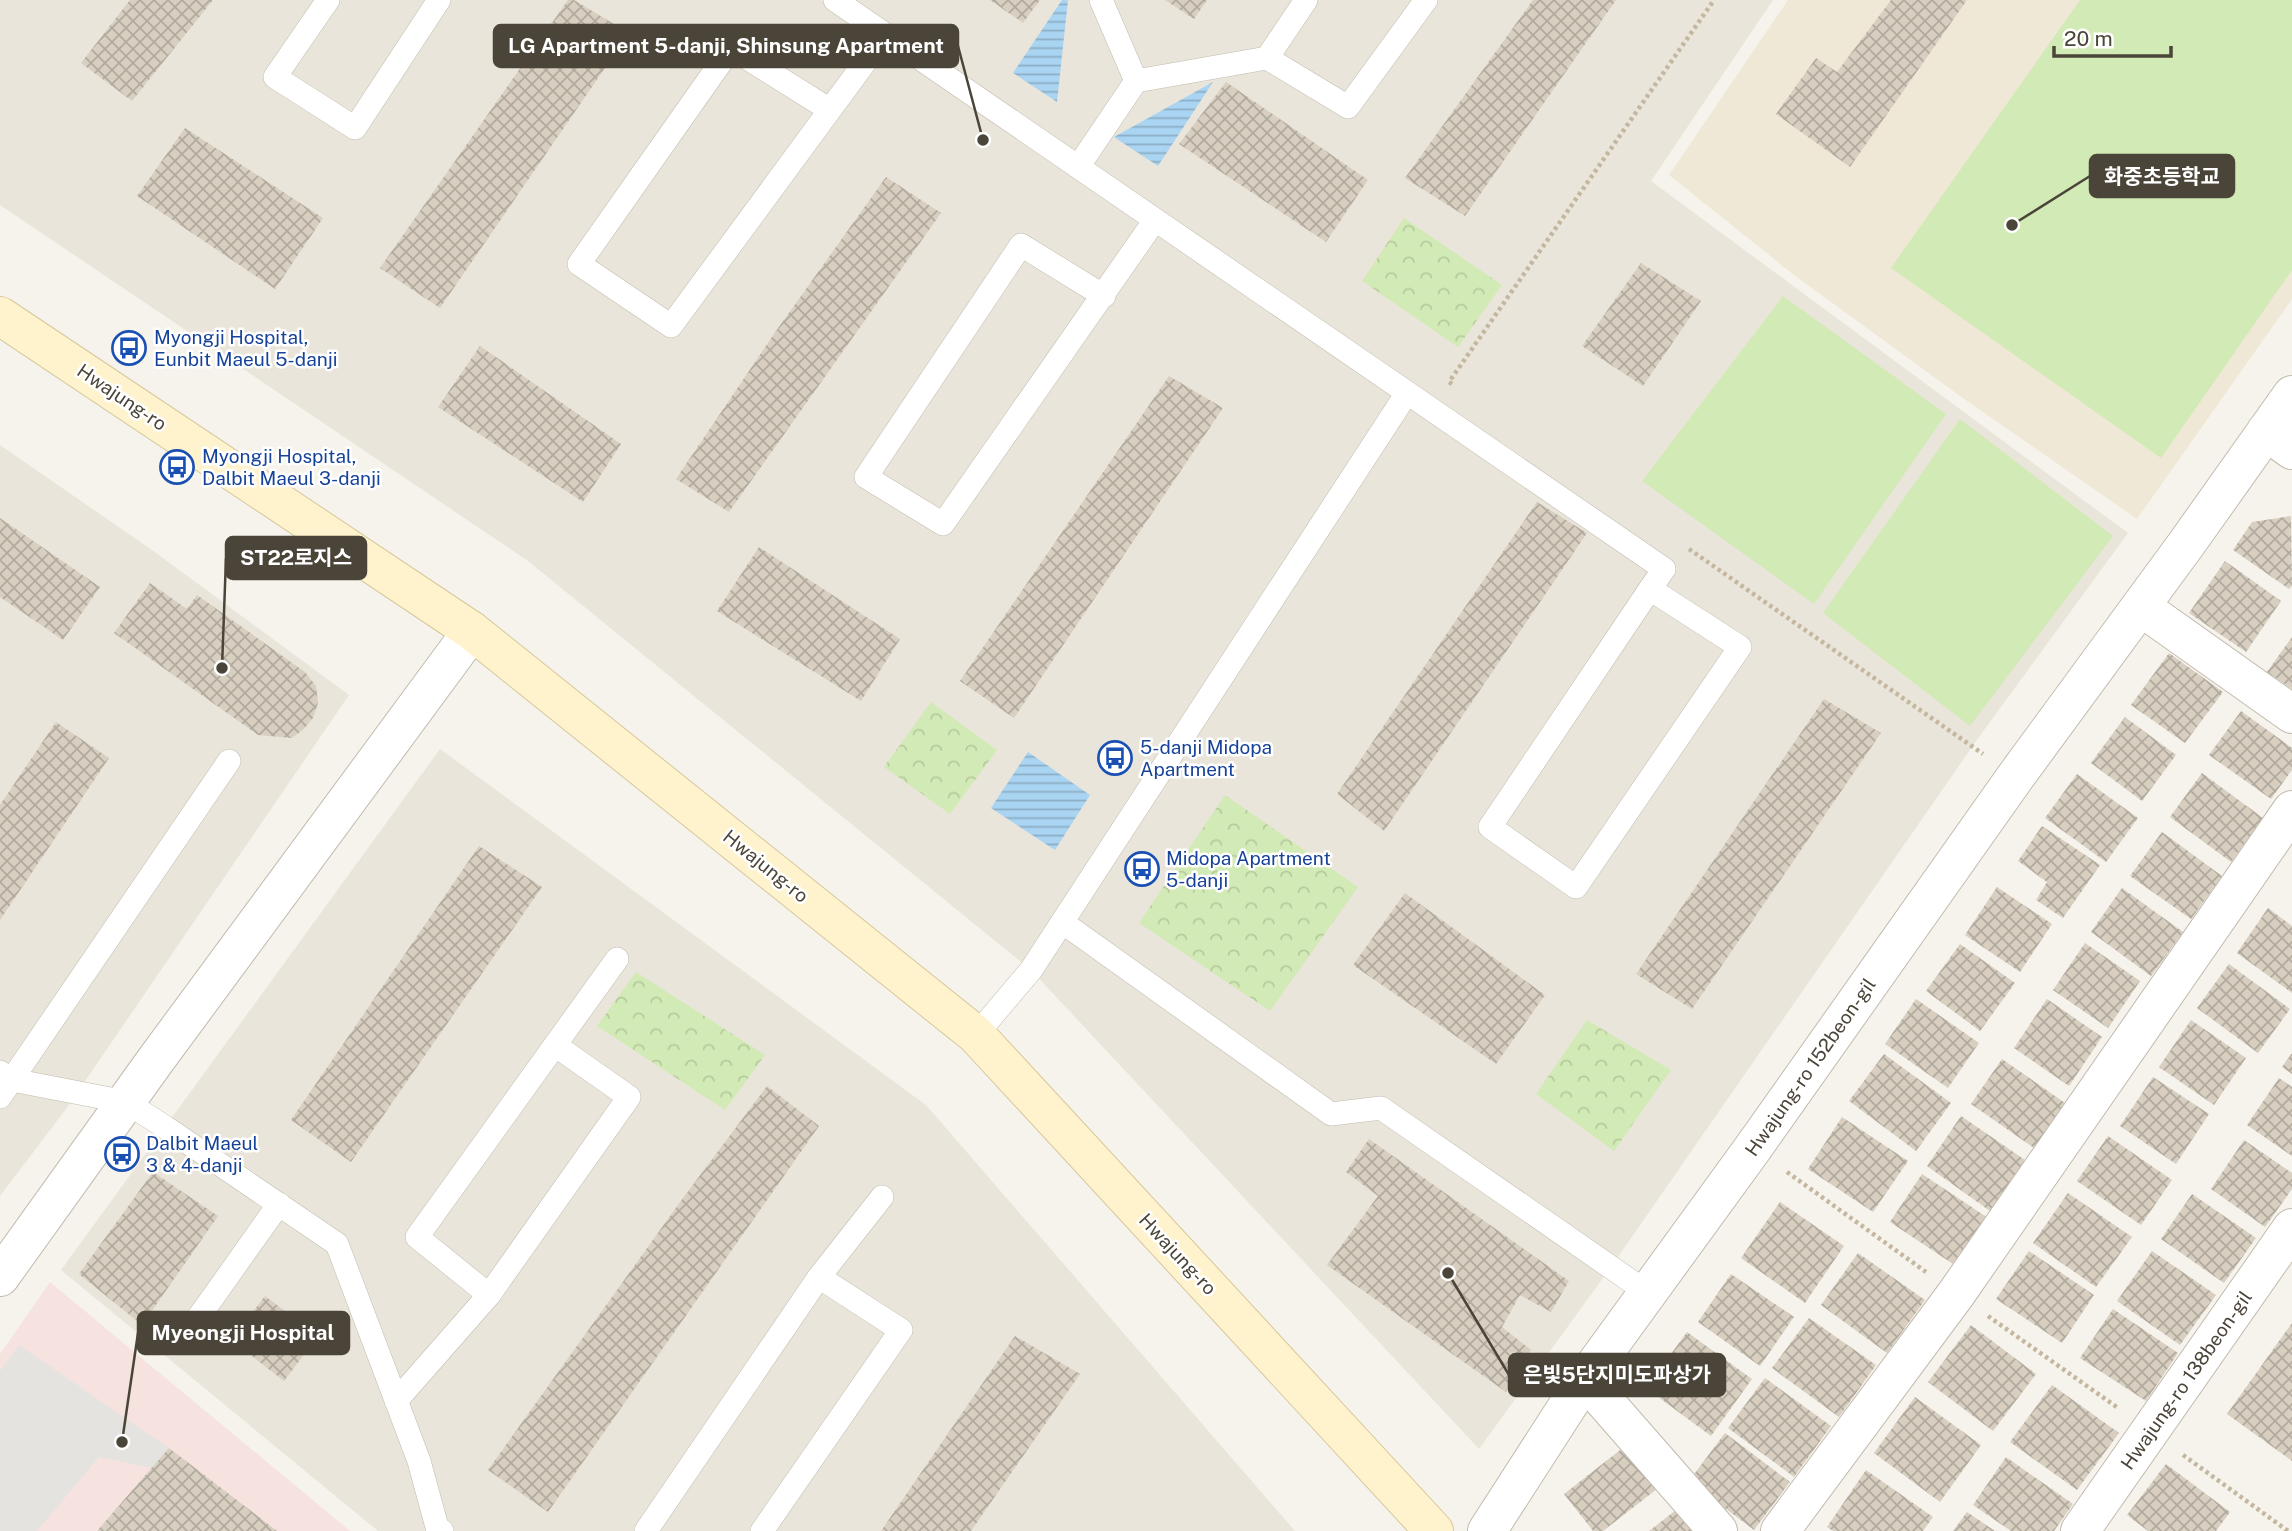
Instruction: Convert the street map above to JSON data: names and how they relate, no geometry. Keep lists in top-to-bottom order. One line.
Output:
{"streets":{"main road":["Hwajung-ro"],"street":["Hwajung-ro 152beon-gil","Hwajung-ro 138beon-gil"]},"places":{"other":["LG Apartment 5-danji, Shinsung Apartment","화중초등학교","ST22로지스","은빛5단지미도파상가","Myeongji Hospital"],"bus stop":["Myongji Hospital, Eunbit Maeul 5-danji","Myongji Hospital, Dalbit Maeul 3-danji","5-danji Midopa Apartment","Midopa Apartment 5-danji","Dalbit Maeul 3 & 4-danji"]},"scale_bar":"20 m"}
